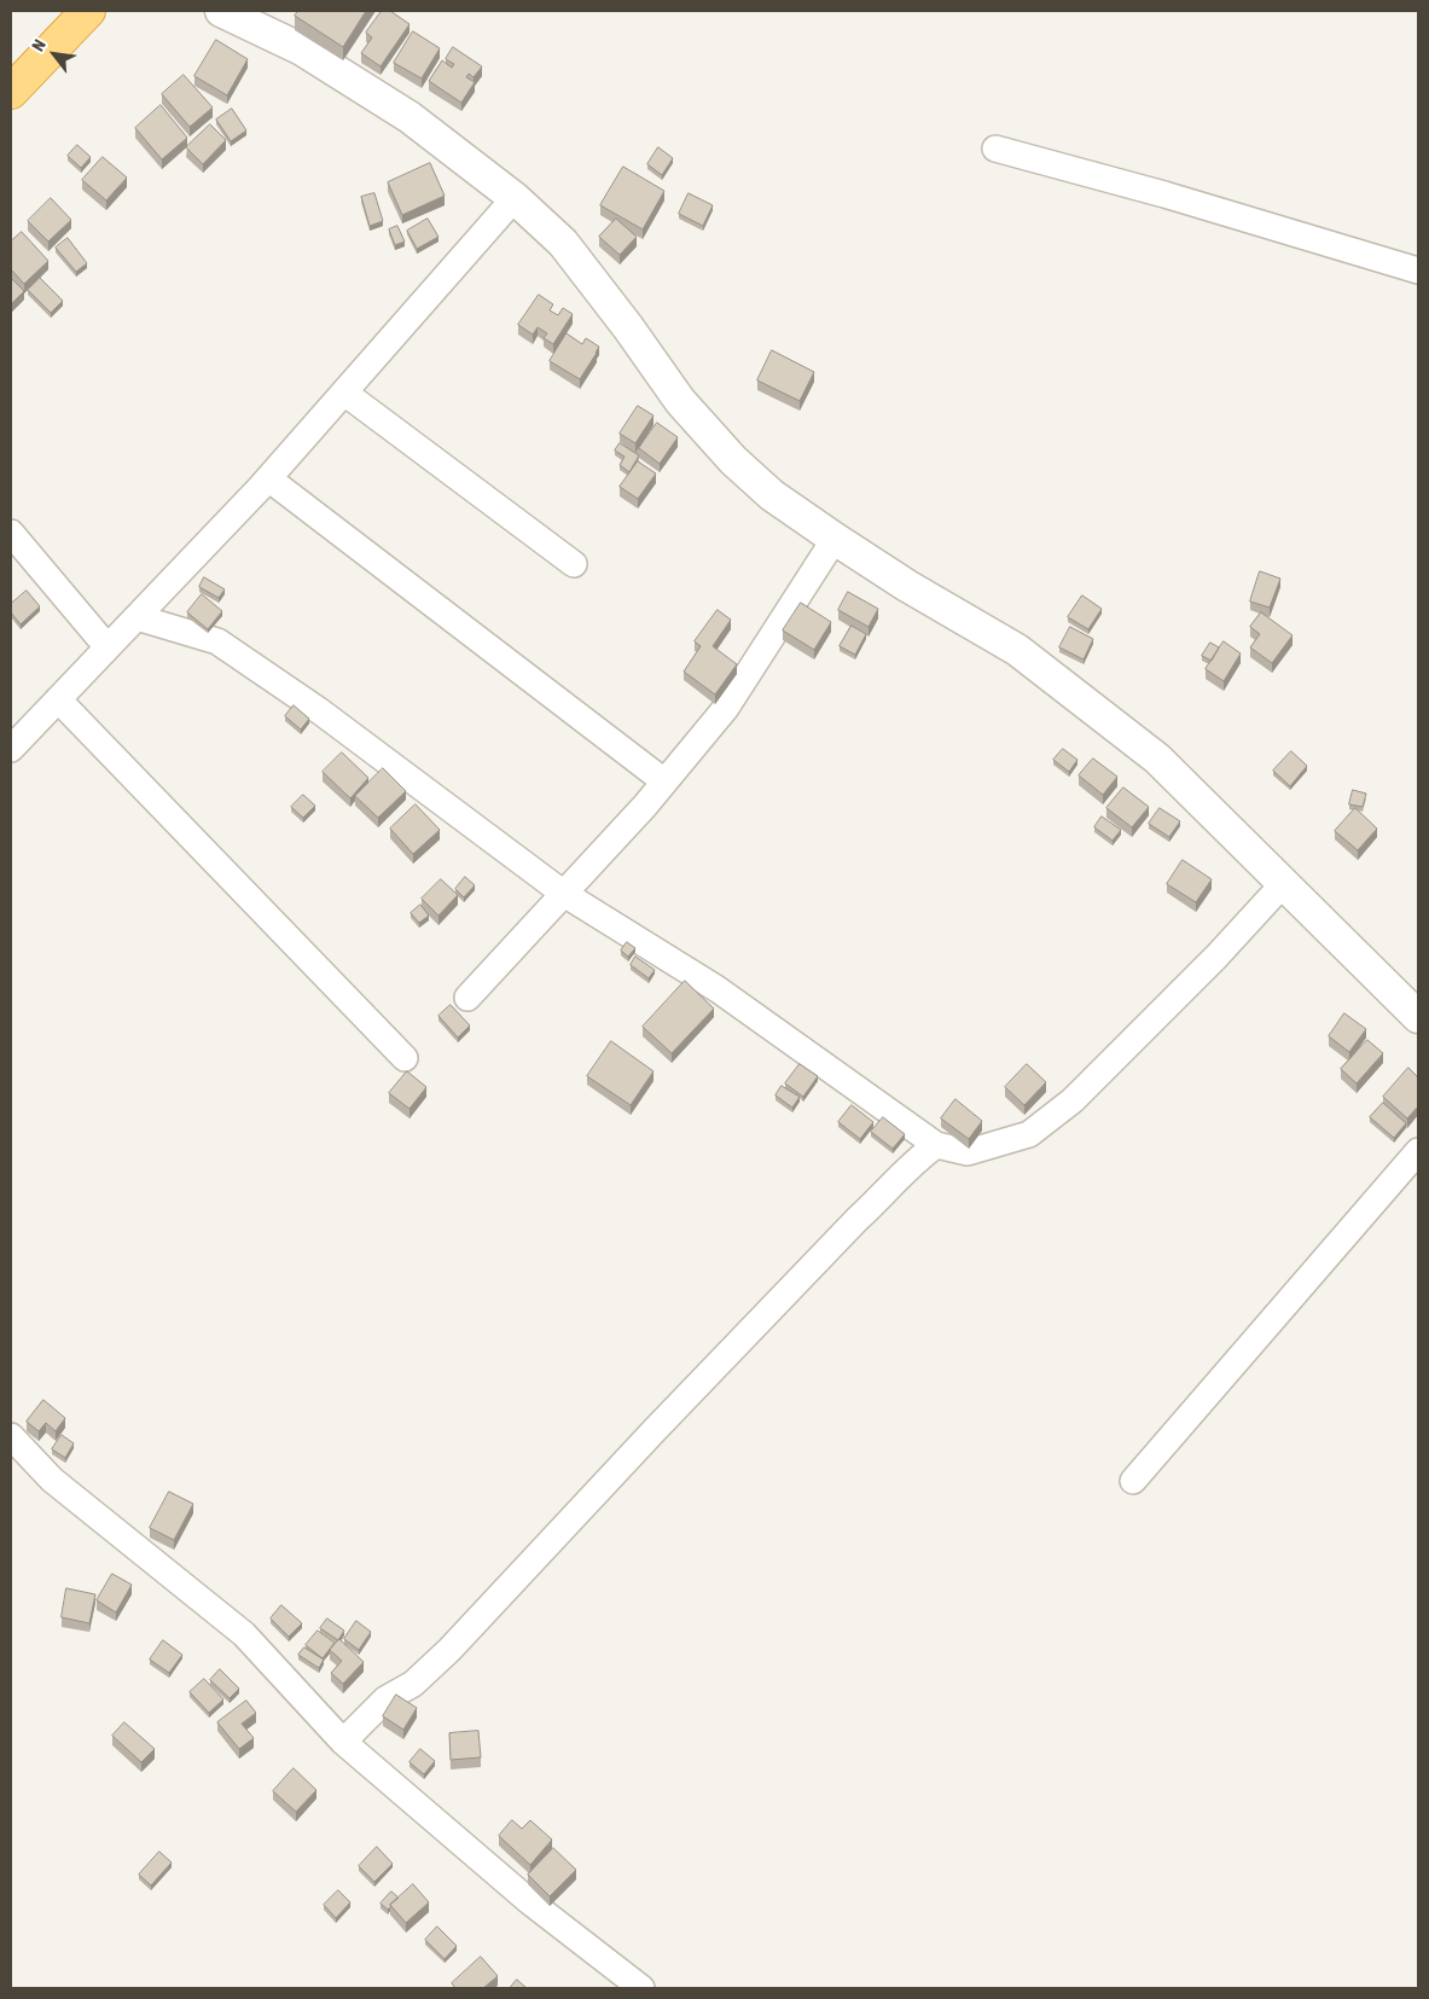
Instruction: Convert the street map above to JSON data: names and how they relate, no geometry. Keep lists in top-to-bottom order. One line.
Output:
{"north":"top left"}
